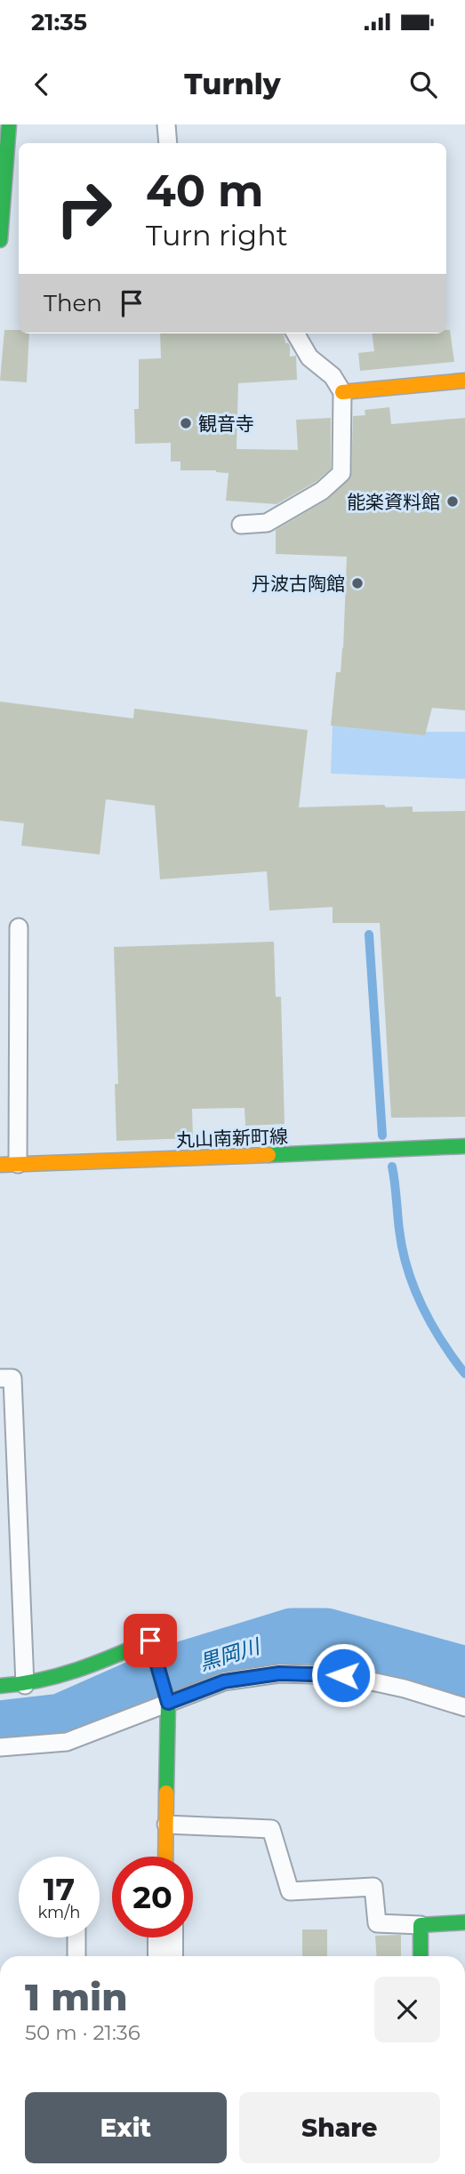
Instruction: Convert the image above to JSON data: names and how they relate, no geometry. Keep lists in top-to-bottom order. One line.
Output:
{"streets":{"street":["丸山南新町線"]},"water":["黒岡川"],"places":["観音寺","能楽資料館","丹波古陶館"],"page":{"status":"21:35","header":"Turnly","turn":["40 m","Turn right"],"then":"Then","speed":"17 km/h","limit":"20","heading":["1 min","50 m · 21:36"],"buttons":["Exit","Share"]}}
